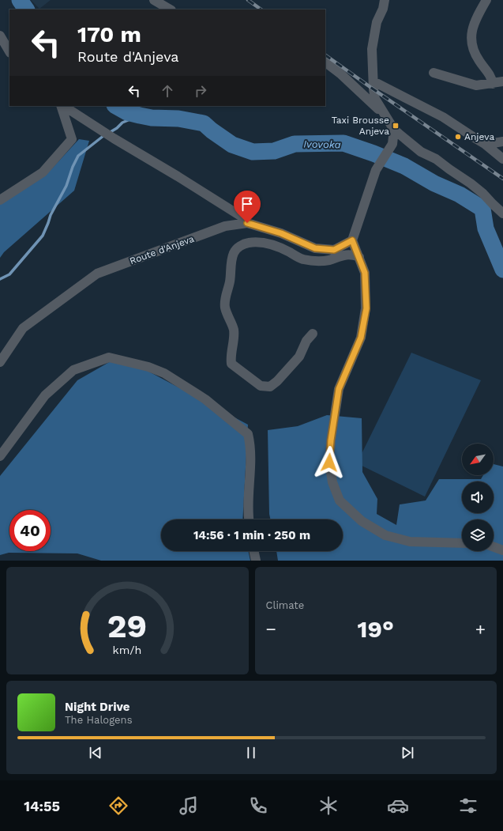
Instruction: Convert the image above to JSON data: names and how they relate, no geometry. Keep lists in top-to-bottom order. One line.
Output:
{"streets":{"street":["Route d'Anjeva"]},"water":["Ivovoka"],"places":{"transit":["Taxi Brousse Anjeva"],"other":["Anjeva"]},"north":"bottom left","page":{"turn":["170 m","Route d'Anjeva"],"limit":"40","trip":"14:56 · 1 min · 250 m","tile":"Climate","heat":["−","19°","+"],"song":["Night Drive","The Halogens"],"tabs":"14:55","gauge":["29","km/h"]}}
